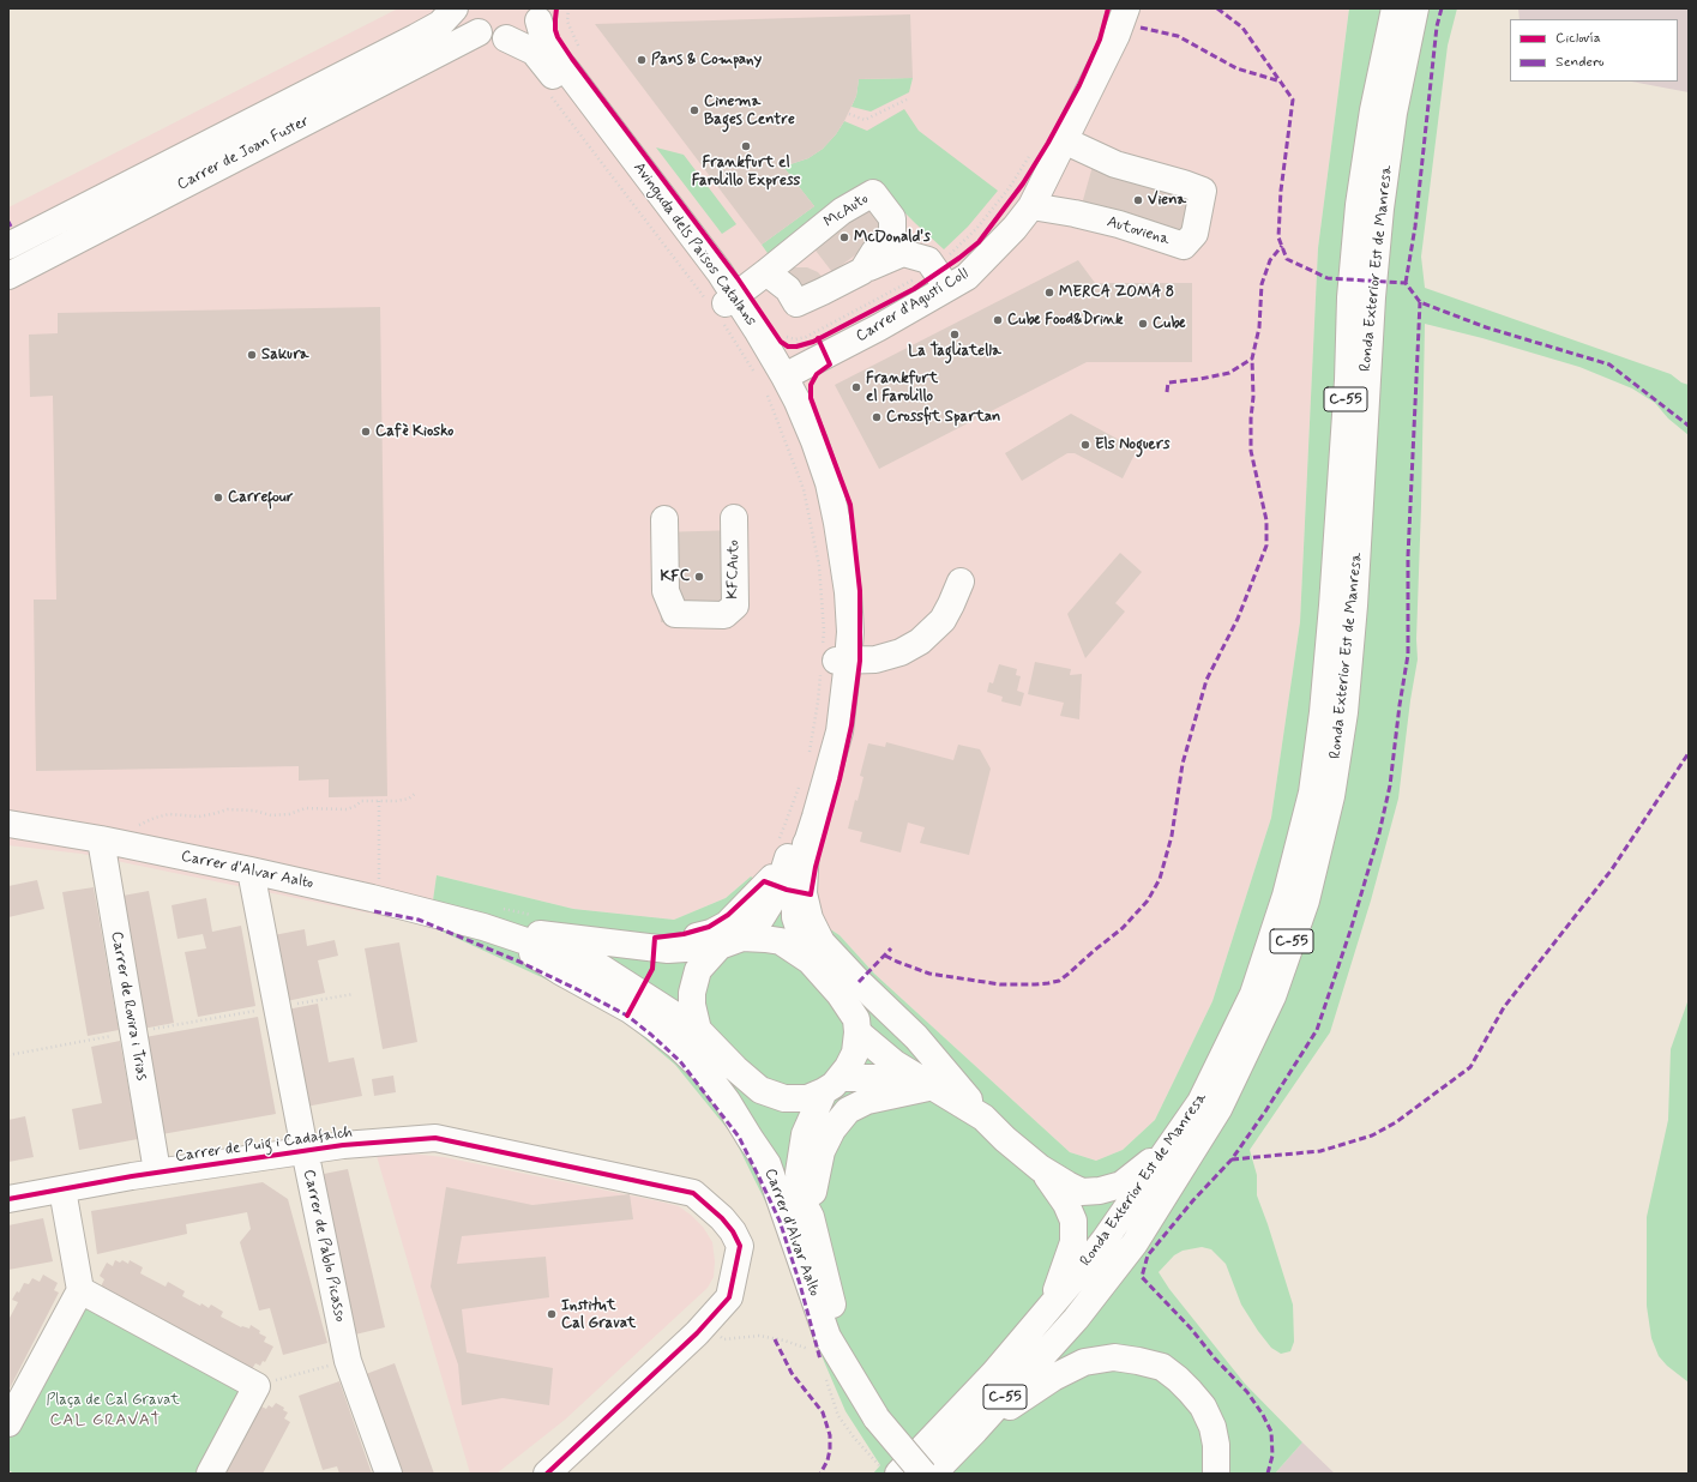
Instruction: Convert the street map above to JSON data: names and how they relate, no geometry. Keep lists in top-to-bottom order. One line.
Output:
{"streets":{"main road":["Carrer de Joan Fuster","McAuto","Autoviena","Avinguda dels Països Catalans","Ronda Exterior Est de Manresa","Carrer d'Agustí Coll","C-55","KFCAuto","Carrer d'Alvar Aalto","Carrer de Rovira i Trias","Carrer de Puig i Cadafalch","Carrer de Pablo Picasso"]},"crossings":[["Carrer de Joan Fuster","Avinguda dels Països Catalans"],["McAuto","Avinguda dels Països Catalans"],["Autoviena","Carrer d'Agustí Coll"],["Avinguda dels Països Catalans","Carrer d'Agustí Coll"],["Avinguda dels Països Catalans","Carrer d'Alvar Aalto"],["Ronda Exterior Est de Manresa","C-55"],["Carrer d'Alvar Aalto","Carrer de Rovira i Trias"],["Carrer d'Alvar Aalto","Carrer de Pablo Picasso"],["Carrer de Rovira i Trias","Carrer de Puig i Cadafalch"],["Carrer de Puig i Cadafalch","Carrer de Pablo Picasso"]],"districts":["CAL GRAVAT"],"parks":["Plaça de Cal Gravat"],"places":["Pans & Company","Cinema Bages Centre","Frankfurt el Farolillo Express","Viena","McDonald's","MERCA ZOMA 8","Cube Food&Drink","Cube","La Tagliatella","Sakura","Frankfurt el Farolillo","Crossfit Spartan","Cafè Kiosko","Els Noguers","Carrefour","KFC","Institut Cal Gravat"],"legend":["Ciclovía","Sendero"]}
